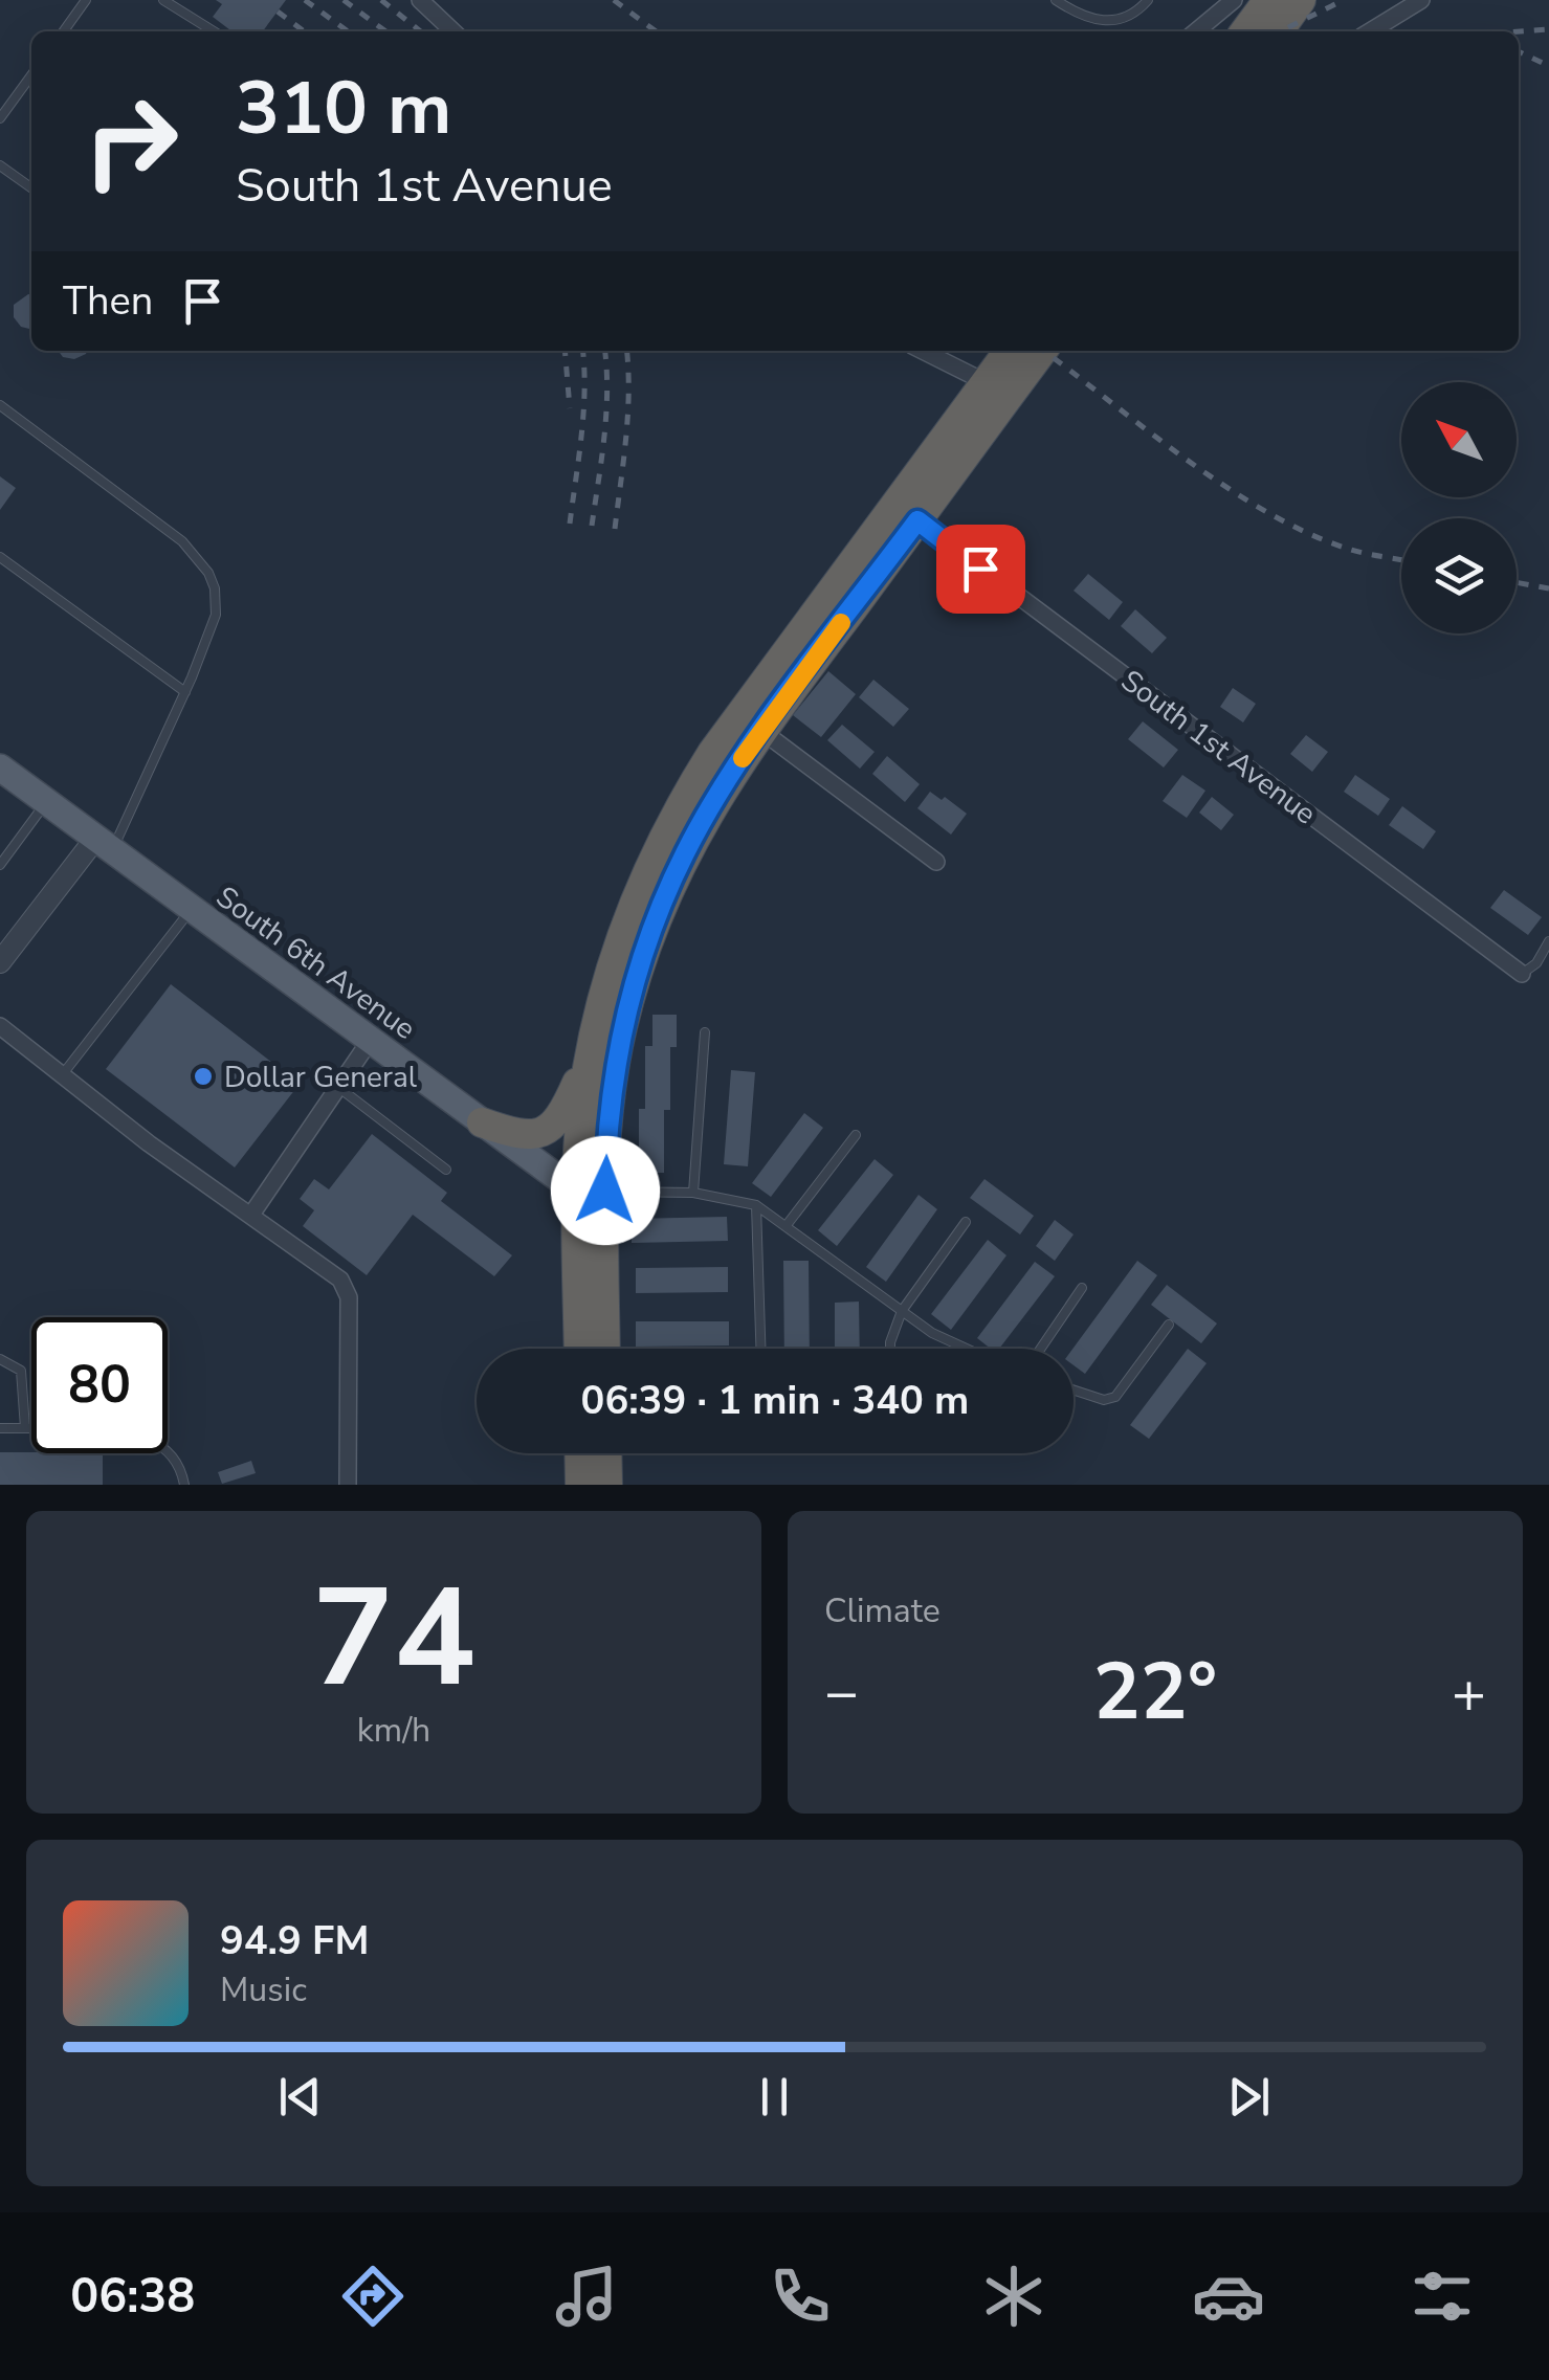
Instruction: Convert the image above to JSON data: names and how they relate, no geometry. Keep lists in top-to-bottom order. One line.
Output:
{"streets":{"main road":["South 6th Avenue"],"street":["South 1st Avenue"]},"places":["Dollar General"],"north":"top left","page":{"turn":["310 m","South 1st Avenue"],"then":"Then","limit":"80","trip":"06:39 · 1 min · 340 m","tile":[["74","km/h"],"Climate"],"heat":["−","22°","+"],"song":["94.9 FM","Music"],"tabs":"06:38"}}
